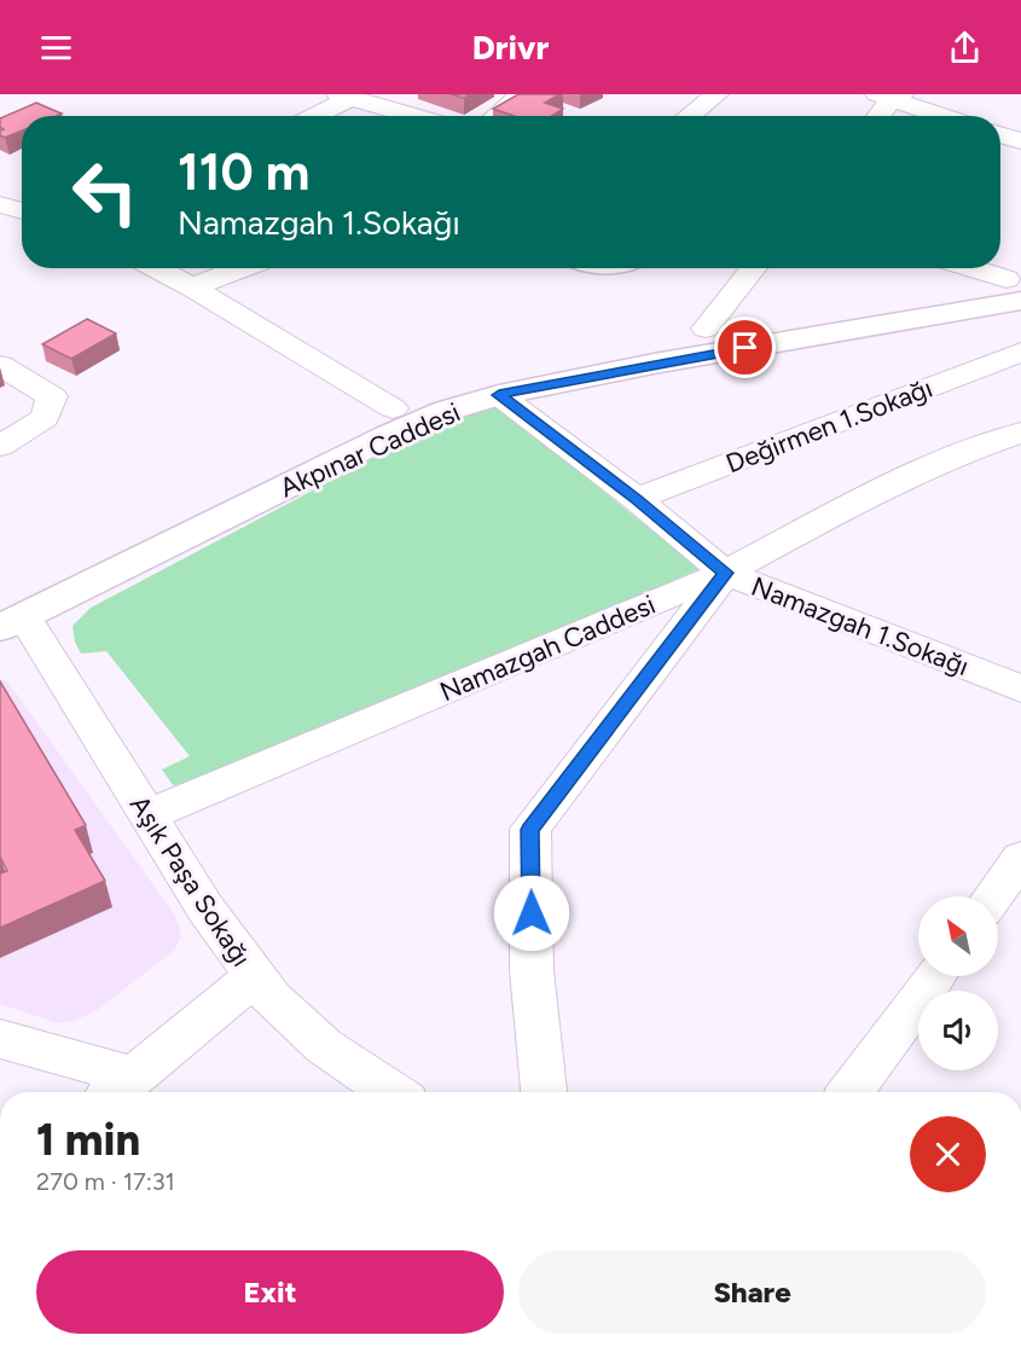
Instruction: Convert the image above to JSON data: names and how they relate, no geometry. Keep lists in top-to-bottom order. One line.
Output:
{"streets":{"main road":["Akpınar Caddesi"],"street":["Değirmen 1.Sokağı","Namazgah 1.Sokağı","Namazgah Caddesi","Aşık Paşa Sokağı"]},"crossings":[["Değirmen 1.Sokağı","Namazgah 1.Sokağı"],["Akpınar Caddesi","Namazgah 1.Sokağı"],["Akpınar Caddesi","Aşık Paşa Sokağı"],["Namazgah 1.Sokağı","Namazgah Caddesi"],["Namazgah Caddesi","Aşık Paşa Sokağı"]],"north":"top left","page":{"header":"Drivr","turn":["110 m","Namazgah 1.Sokağı"],"heading":["1 min","270 m · 17:31"],"buttons":["Exit","Share"]}}
